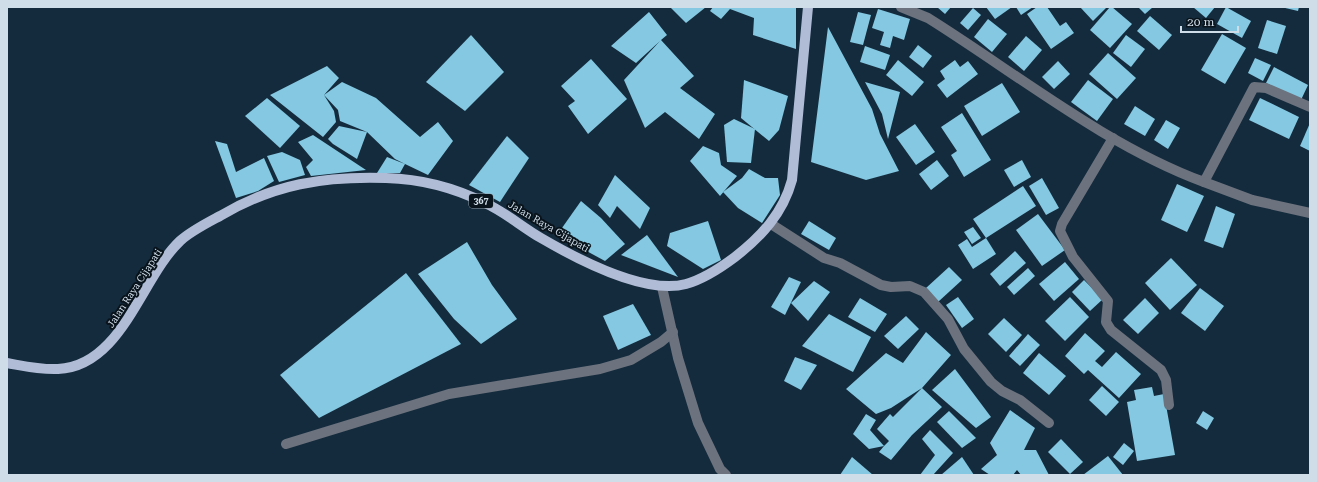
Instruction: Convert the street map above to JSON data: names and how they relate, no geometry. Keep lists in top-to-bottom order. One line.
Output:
{"streets":{"main road":["367","Jalan Raya Cijapati"]},"scale_bar":"20 m"}
